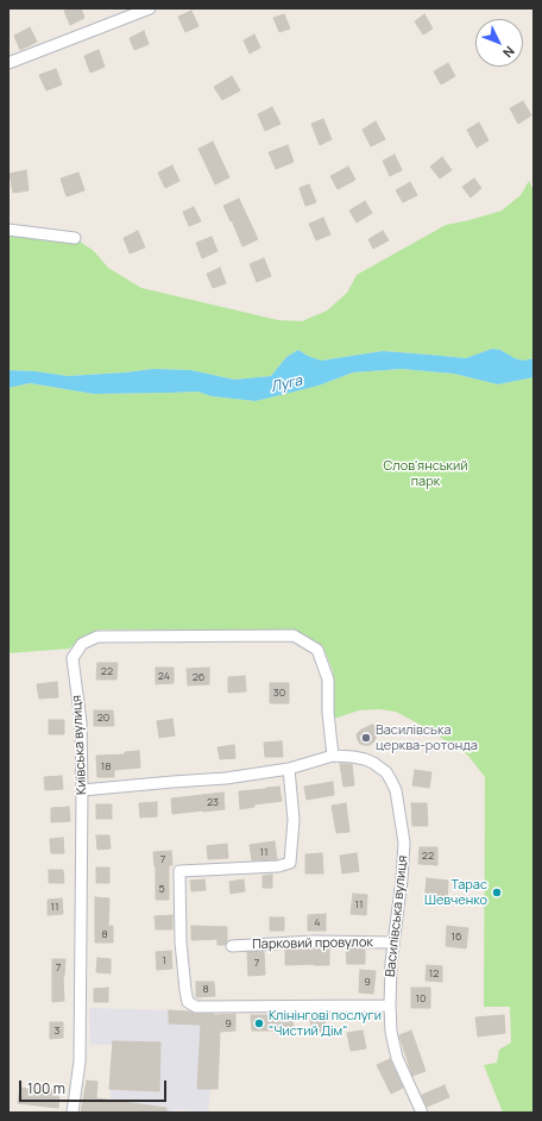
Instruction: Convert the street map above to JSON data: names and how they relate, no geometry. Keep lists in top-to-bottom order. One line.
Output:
{"streets":{"street":["Київська вулиця","Василівська вулиця","Парковий провулок"]},"crossings":[["Київська вулиця","Василівська вулиця"],["Василівська вулиця","Парковий провулок"]],"water":["Луга"],"parks":["Слов'янський парк"],"places":["Василівська церква-ротонда","Тарас Шевченко","Клінінгові послуги \"Чистий Дім\""],"house_numbers":["22","24","26","30","20","18","23","11","22","7","5","11","11","4","8","16","1","7","7","12","9","8","10","9","3"],"scale_bar":"100 m","north":"bottom right"}
